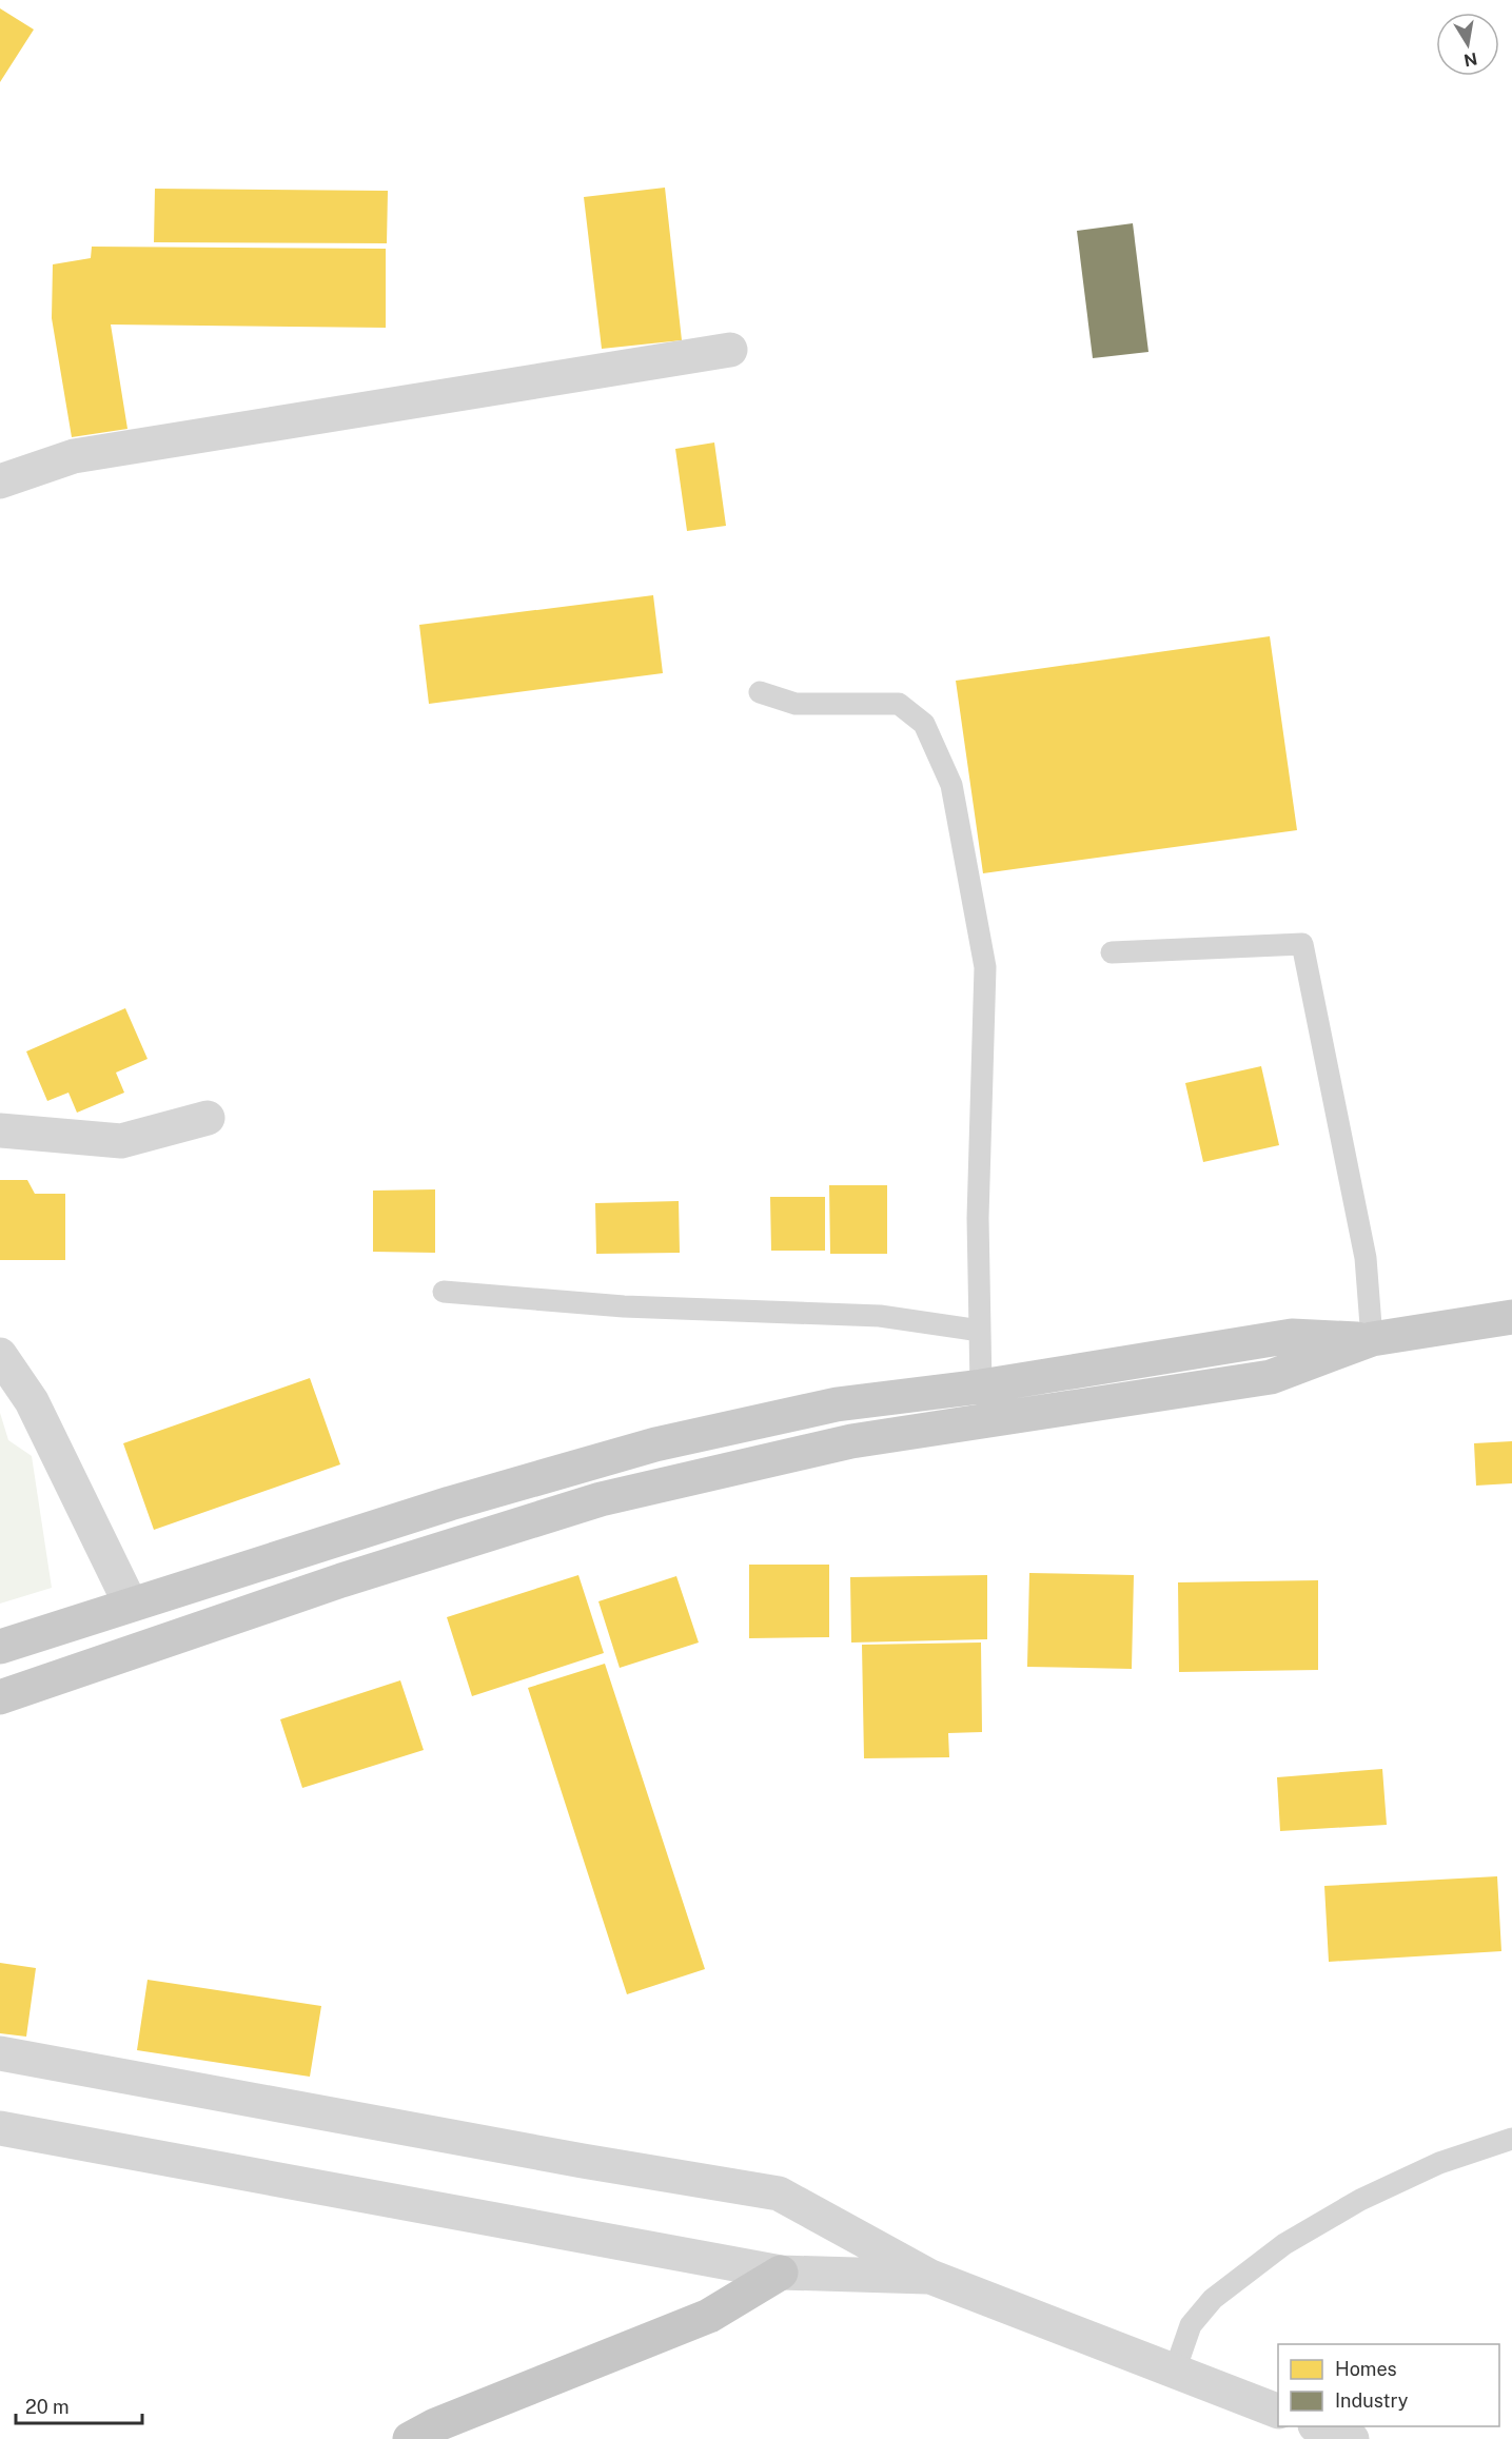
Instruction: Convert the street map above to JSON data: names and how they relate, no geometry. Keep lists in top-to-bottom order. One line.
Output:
{"legend":["Homes","Industry"],"scale_bar":"20 m","north":"bottom"}
